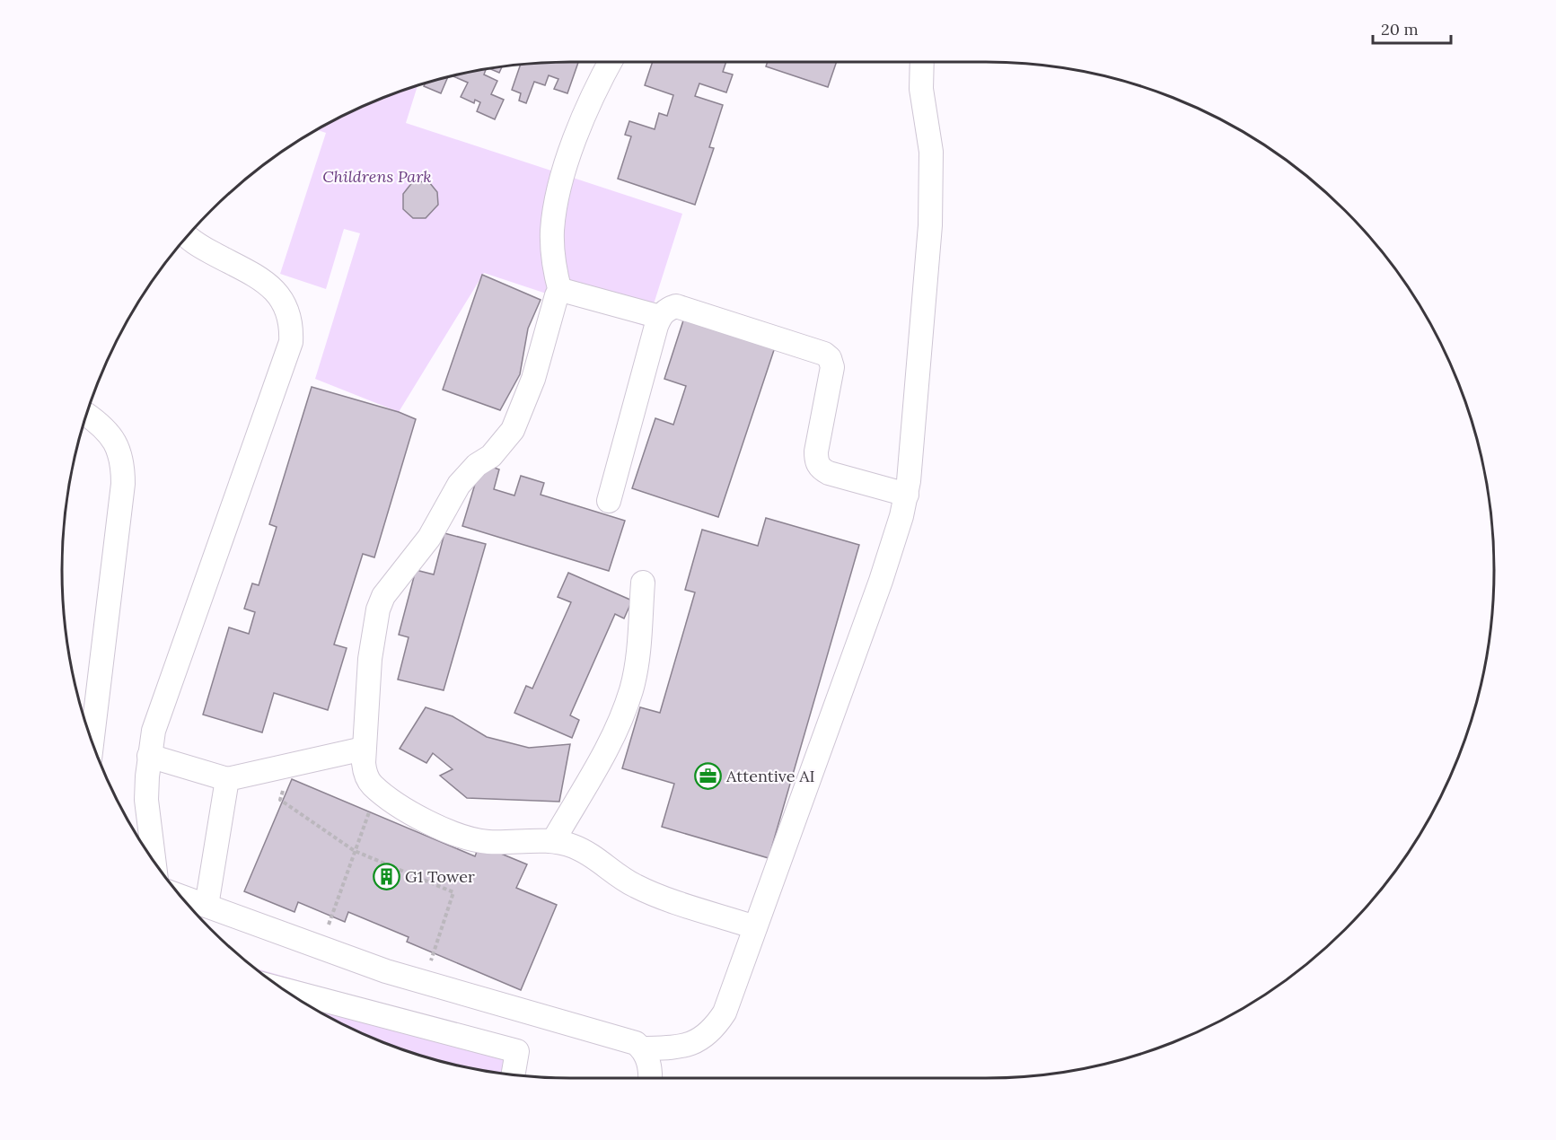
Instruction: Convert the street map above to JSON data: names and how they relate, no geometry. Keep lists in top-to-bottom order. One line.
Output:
{"parks":["Childrens Park"],"places":{"office":["Attentive AI"],"building":["G1 Tower"]},"scale_bar":"20 m"}
